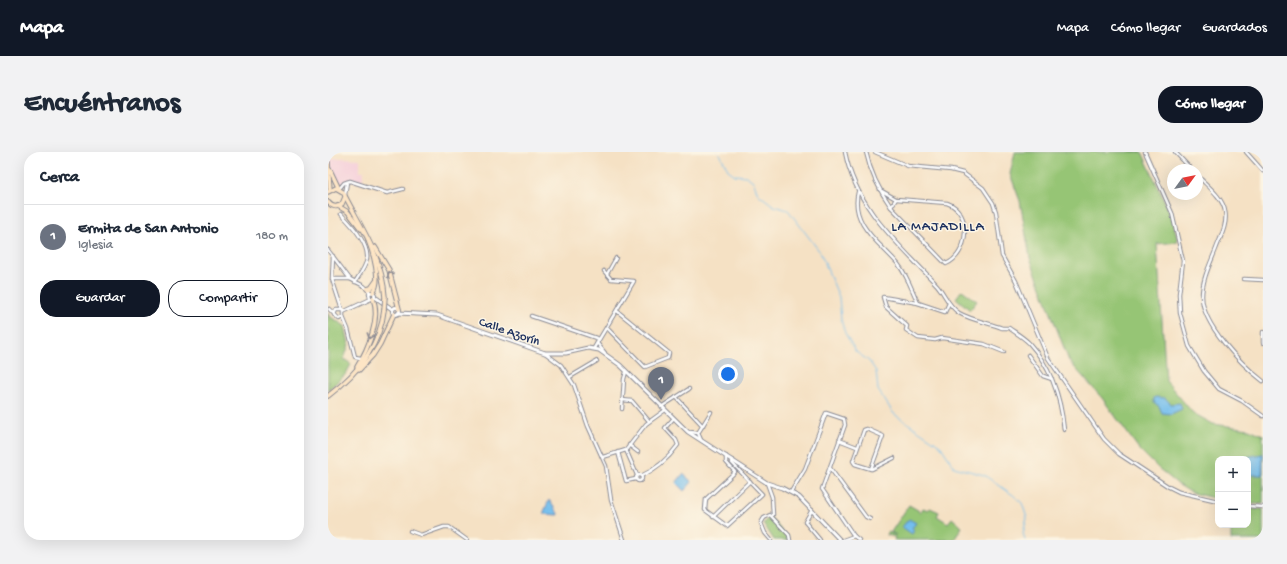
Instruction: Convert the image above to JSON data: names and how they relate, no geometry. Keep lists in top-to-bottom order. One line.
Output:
{"streets":{"street":["Calle Azorín"]},"districts":["LA MAJADILLA"],"north":"top right","page":{"header":"Mapa","nav":["Mapa","Cómo llegar","Guardados"],"buttons":["Cómo llegar",["Guardar","Compartir"]],"title":"Encuéntranos","heading":"Cerca","list":[{"mark":"1","name":"Ermita de San Antonio","note":"Iglesia","value":"180 m"}],"pins":"1","map_buttons":["+","−"]}}
